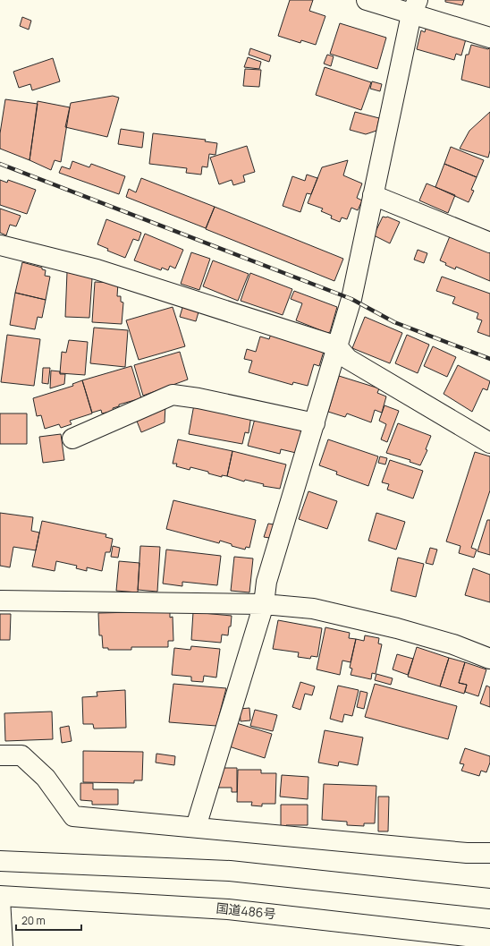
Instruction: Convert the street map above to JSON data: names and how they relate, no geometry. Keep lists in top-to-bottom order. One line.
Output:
{"streets":{"main road":["国道486号"]},"scale_bar":"20 m"}
